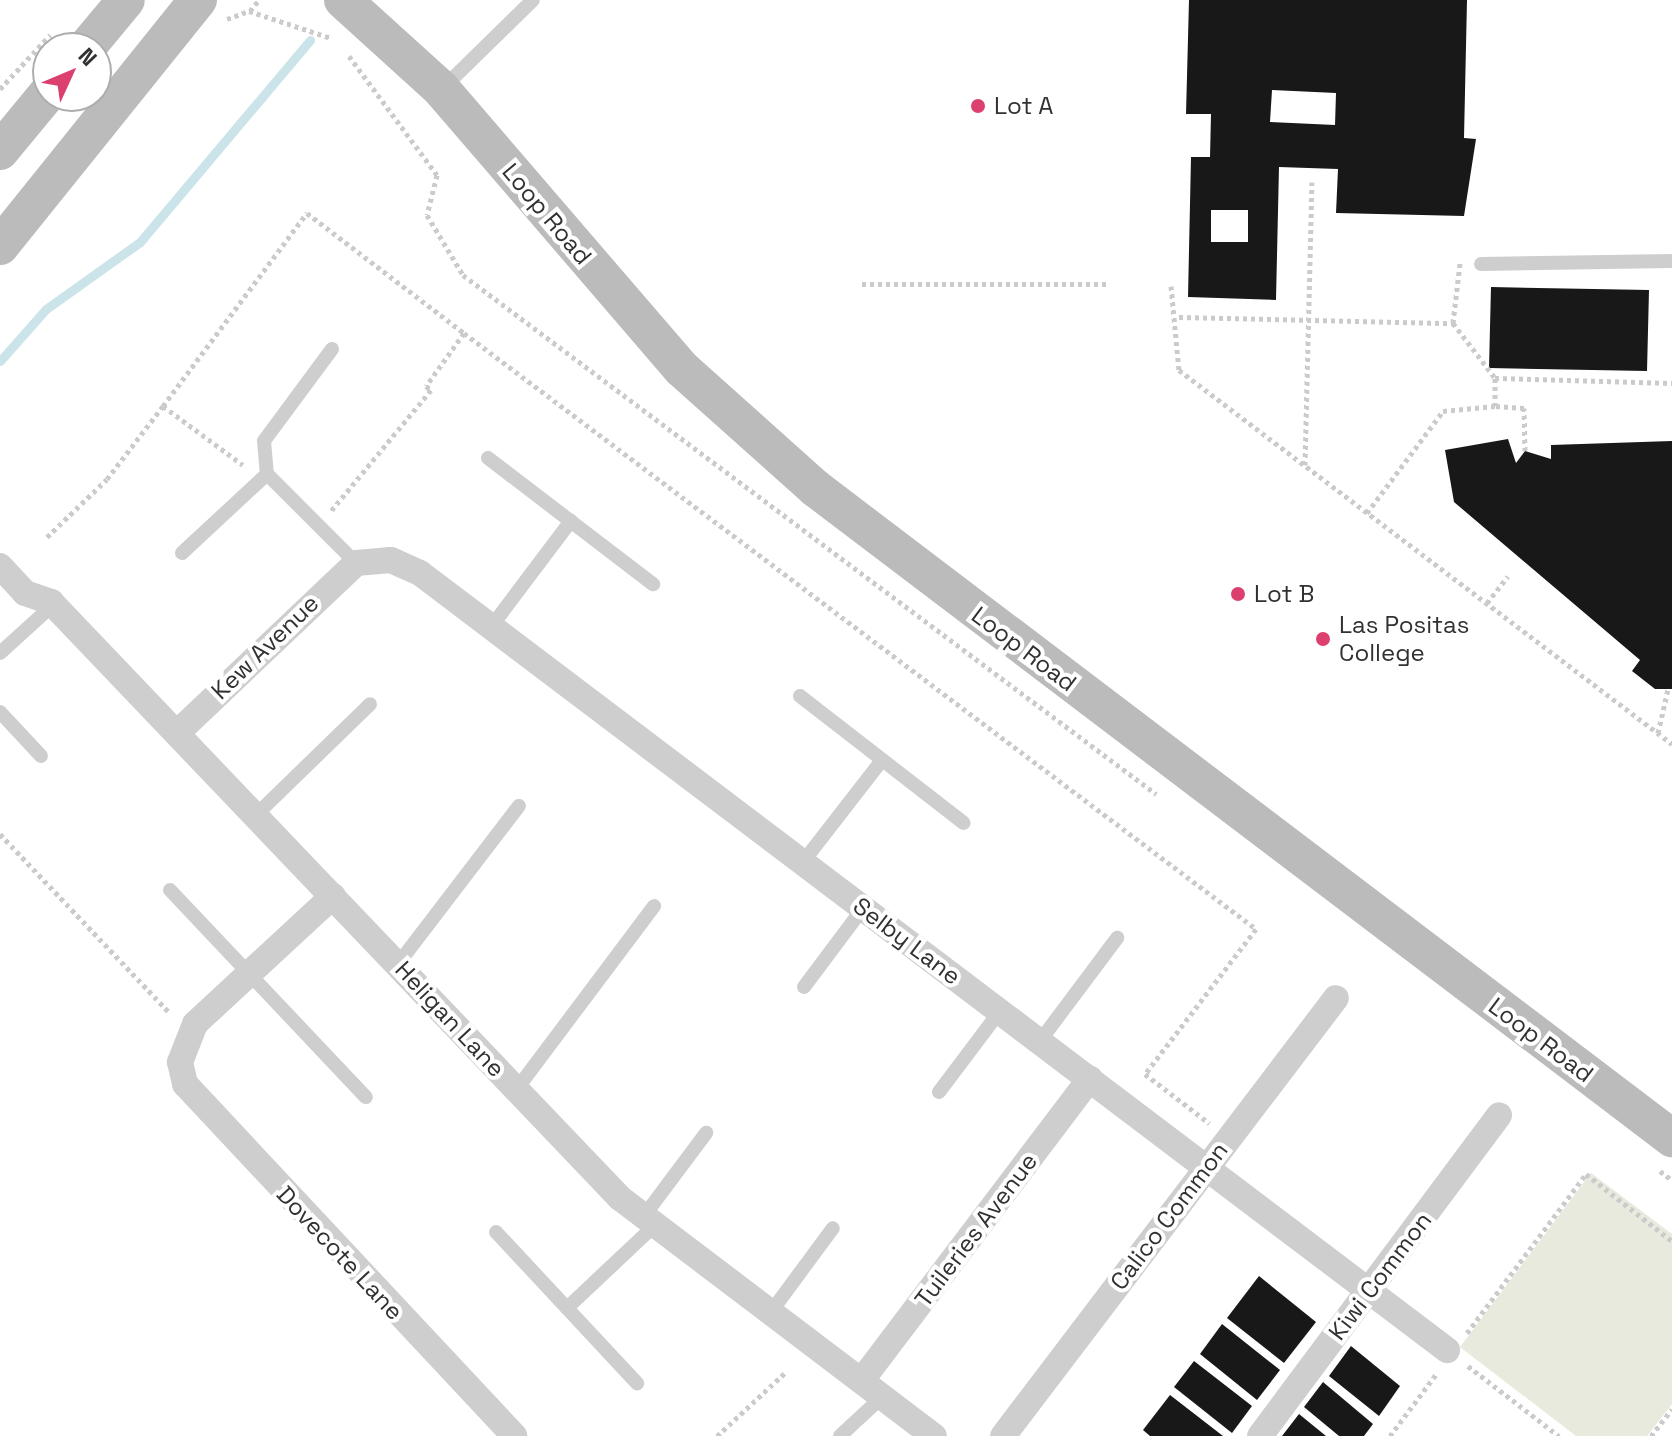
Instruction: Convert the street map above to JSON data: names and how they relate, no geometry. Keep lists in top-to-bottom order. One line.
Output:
{"streets":{"street":["Loop Road","Kew Avenue","Selby Lane","Heligan Lane","Calico Common","Tuileries Avenue","Dovecote Lane","Kiwi Common"]},"crossings":[["Kew Avenue","Selby Lane"],["Kew Avenue","Heligan Lane"],["Selby Lane","Calico Common"],["Selby Lane","Tuileries Avenue"],["Selby Lane","Kiwi Common"],["Heligan Lane","Tuileries Avenue"]],"places":["Lot A","Lot B","Las Positas College"],"north":"top right"}
